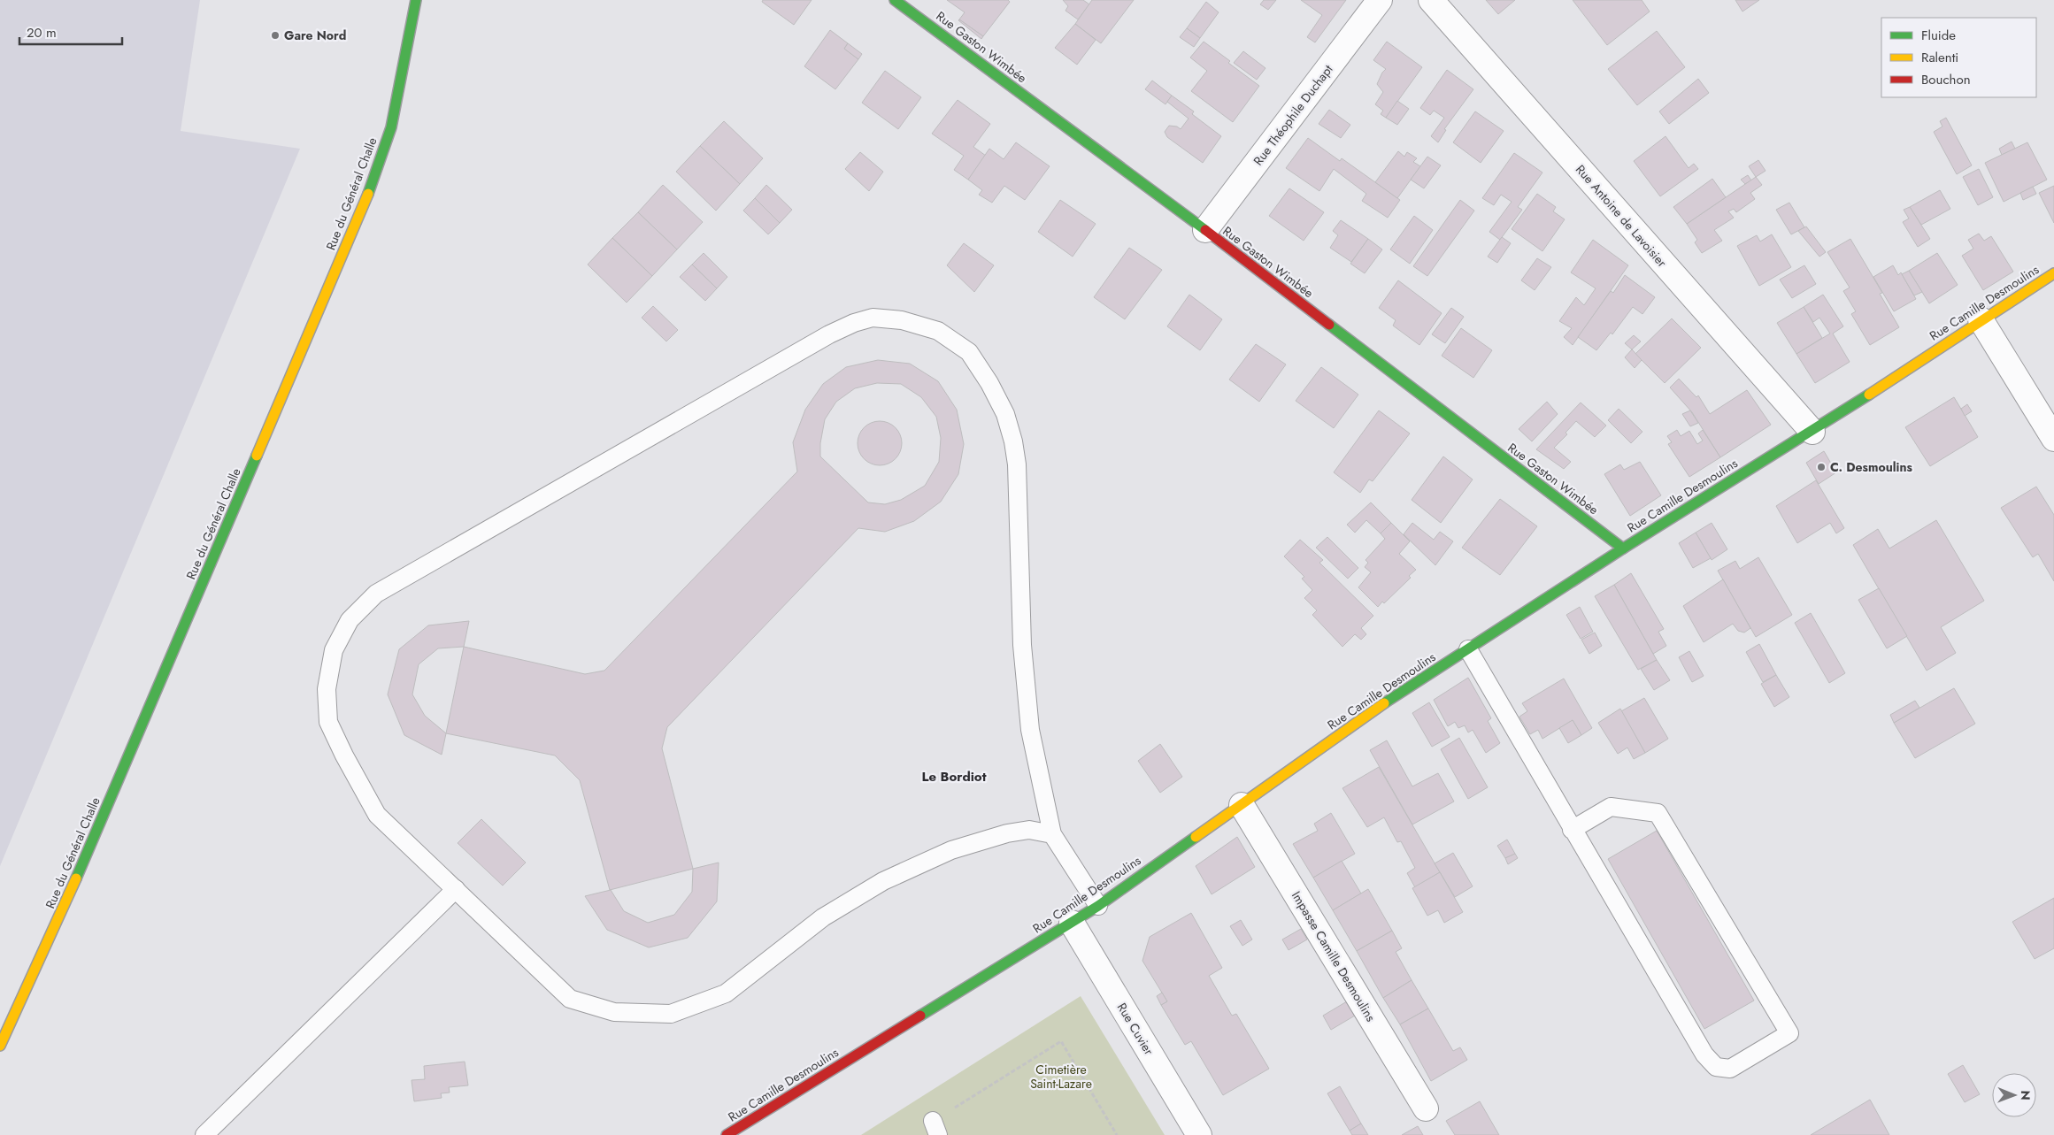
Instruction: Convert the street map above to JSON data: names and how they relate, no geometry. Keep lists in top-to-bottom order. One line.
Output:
{"streets":{"street":["Rue Gaston Wimbée","Rue Théophile Duchapt","Rue du Général Challe","Rue Antoine de Lavoisier","Rue Camille Desmoulins","Impasse Camille Desmoulins","Rue Cuvier"]},"crossings":[["Rue Gaston Wimbée","Rue Théophile Duchapt"],["Rue Gaston Wimbée","Rue Camille Desmoulins"],["Rue Antoine de Lavoisier","Rue Camille Desmoulins"],["Rue Camille Desmoulins","Impasse Camille Desmoulins"],["Rue Camille Desmoulins","Rue Cuvier"]],"districts":["Le Bordiot"],"parks":["Cimetière Saint-Lazare"],"places":["Gare Nord","C. Desmoulins"],"legend":["Fluide","Ralenti","Bouchon"],"scale_bar":"20 m","north":"right"}
